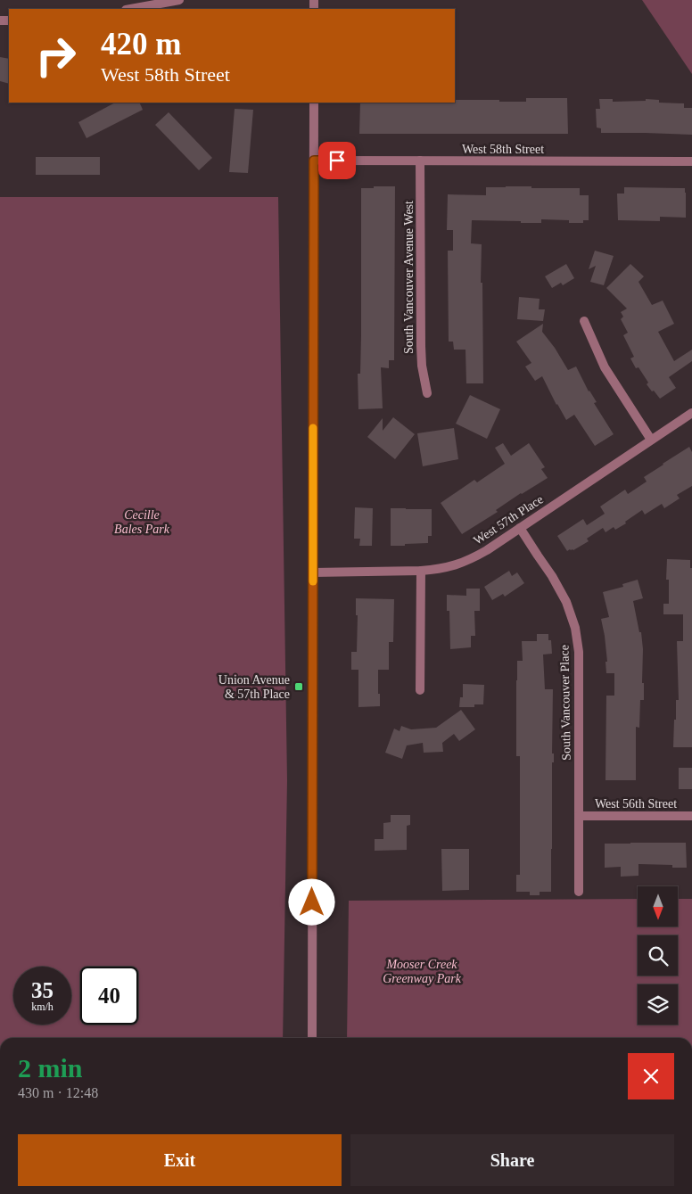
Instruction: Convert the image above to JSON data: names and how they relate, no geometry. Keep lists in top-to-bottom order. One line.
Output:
{"streets":{"street":["West 58th Street","South Vancouver Avenue West","West 57th Place","South Vancouver Place","West 56th Street"]},"crossings":[["West 58th Street","South Vancouver Avenue West"],["West 57th Place","South Vancouver Place"],["South Vancouver Place","West 56th Street"]],"parks":["Cecille Bales Park","Mooser Creek Greenway Park"],"places":{"transit":["Union Avenue & 57th Place"]},"north":"bottom","page":{"turn":["420 m","West 58th Street"],"speed":"35 km/h","limit":"40","heading":["2 min","430 m · 12:48"],"buttons":["Exit","Share"]}}
